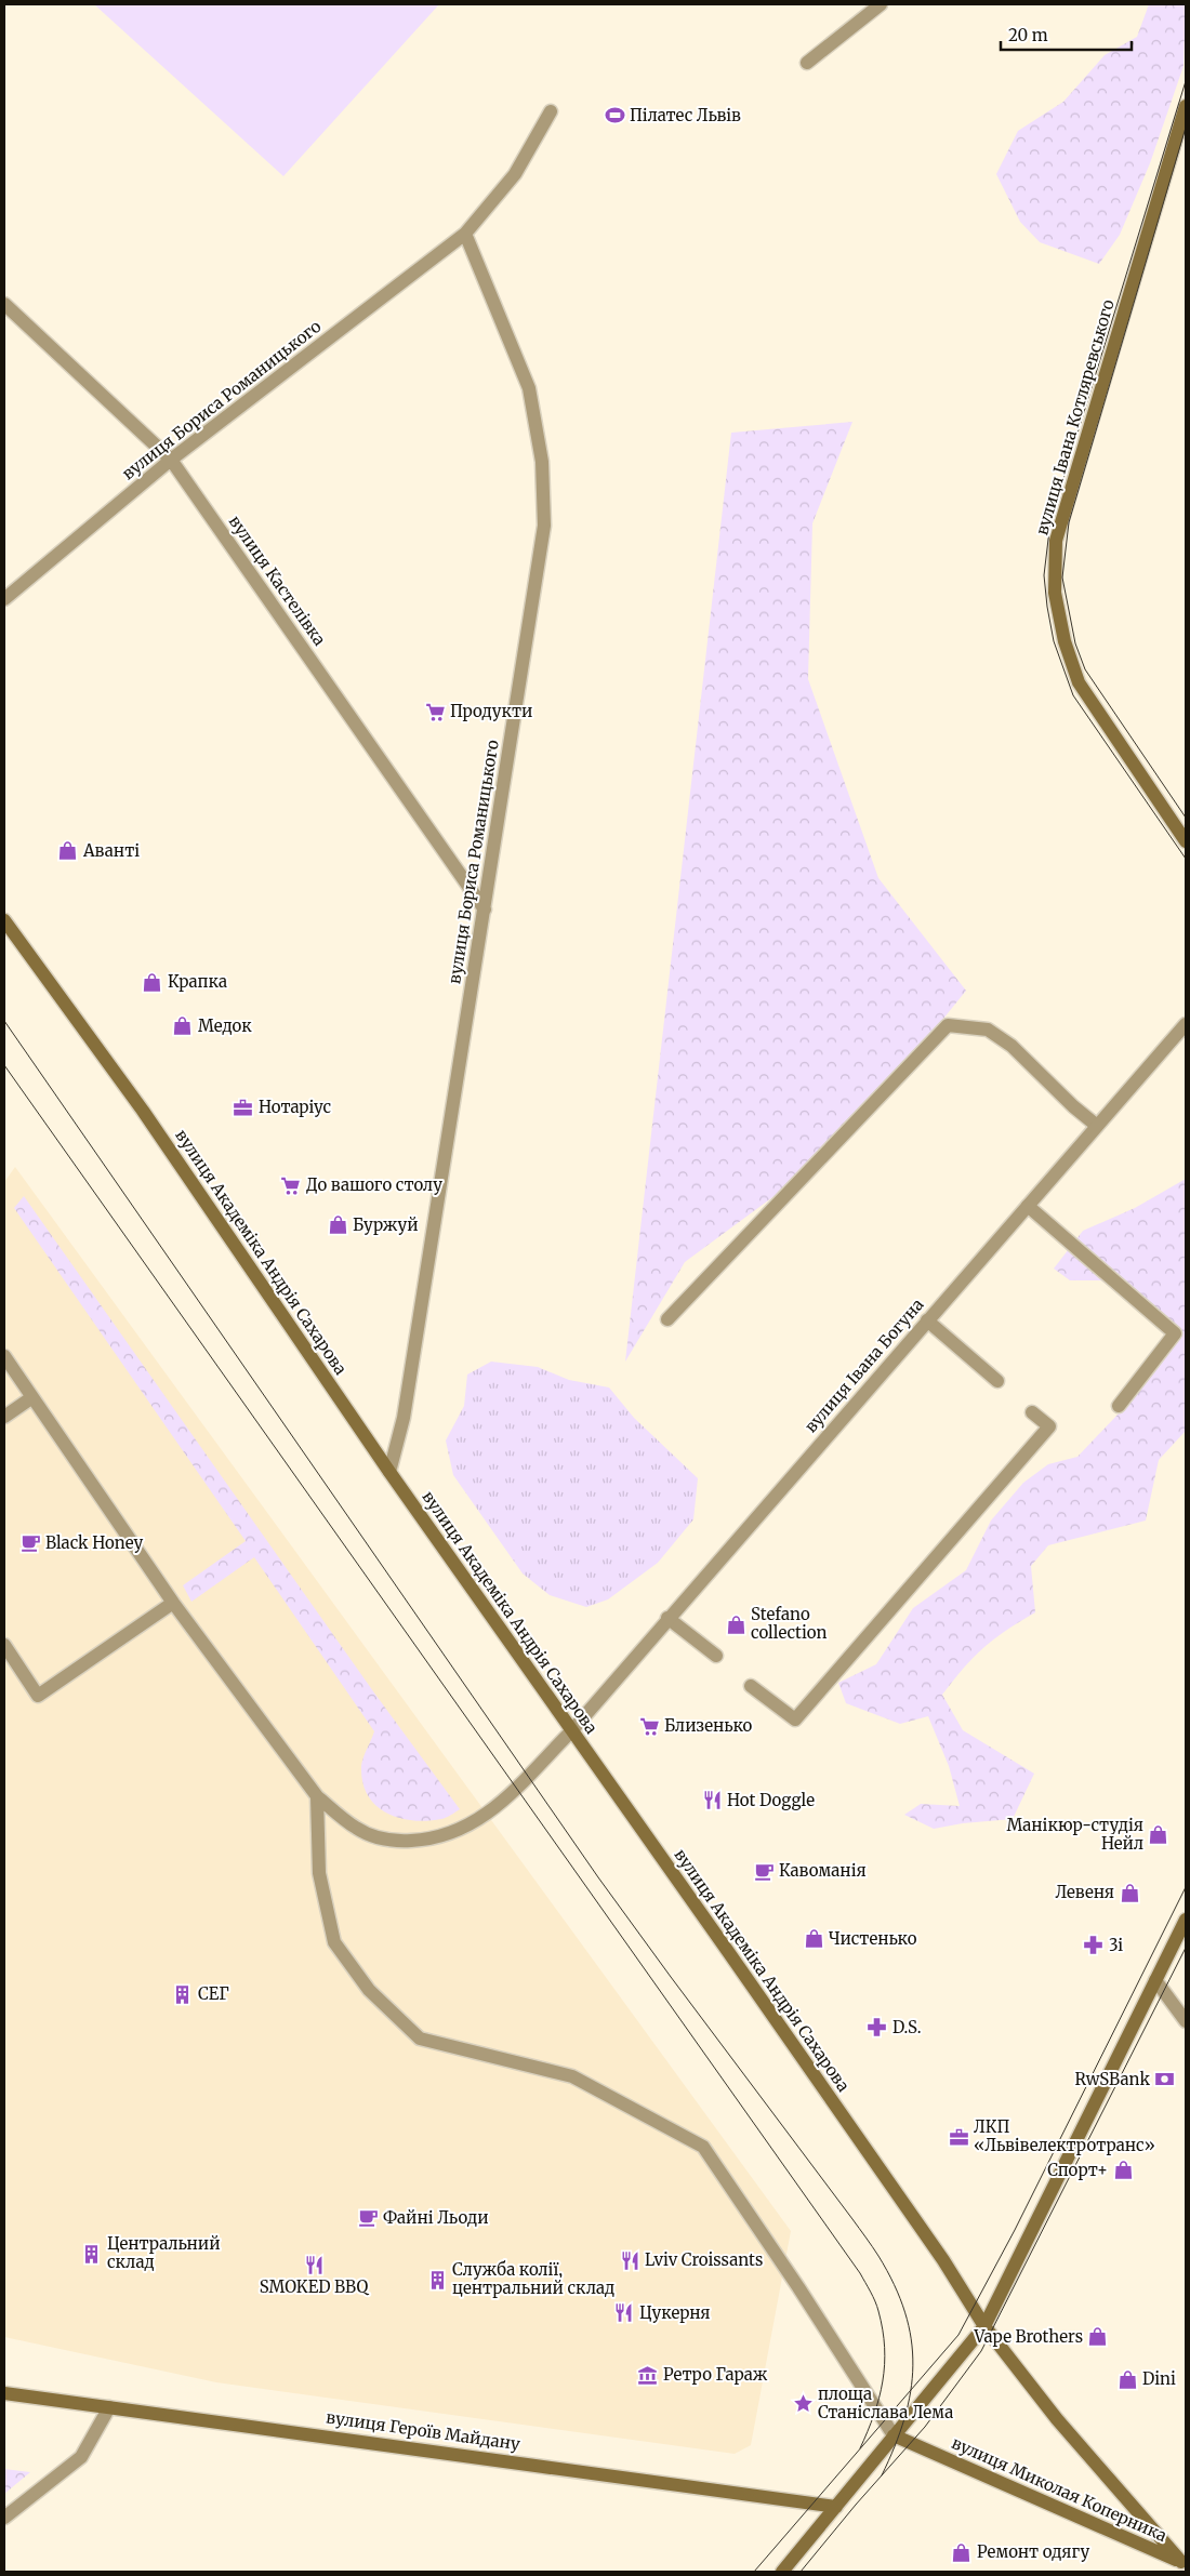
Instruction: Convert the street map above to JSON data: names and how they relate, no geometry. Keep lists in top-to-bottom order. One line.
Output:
{"streets":{"main road":["вулиця Івана Котляревського","вулиця Академіка Андрія Сахарова","вулиця Героїв Майдану","вулиця Миколая Коперника"],"street":["вулиця Бориса Романицького","вулиця Кастелівка","вулиця Івана Богуна"]},"crossings":[["вулиця Бориса Романицького","вулиця Кастелівка"],["вулиця Бориса Романицького","вулиця Академіка Андрія Сахарова"],["вулиця Академіка Андрія Сахарова","вулиця Івана Богуна"],["вулиця Академіка Андрія Сахарова","вулиця Миколая Коперника"]],"places":{"sports":["Пілатес Львів"],"supermarket":["Продукти","До вашого столу","Близенько"],"shop":["Аванті","Крапка","Медок","Буржуй","Stefano collection","Манікюр-студія Нейл","Левеня","Чистенько","Спорт+","Vape Brothers","Dini","Ремонт одягу"],"office":["Нотаріус","ЛКП «Львівелектротранс»"],"cafe":["Black Honey","Кавоманія","Файні Льоди"],"restaurant":["Hot Doggle","Lviv Croissants","SMOKED BBQ","Цукерня"],"pharmacy":["3і","D.S."],"building":["СЕГ","Центральний склад","Служба колії, центральний склад"],"bank":["RwSBank"],"museum":["Ретро Гараж"],"place":["площа Станіслава Лема"]},"scale_bar":"20 m"}
